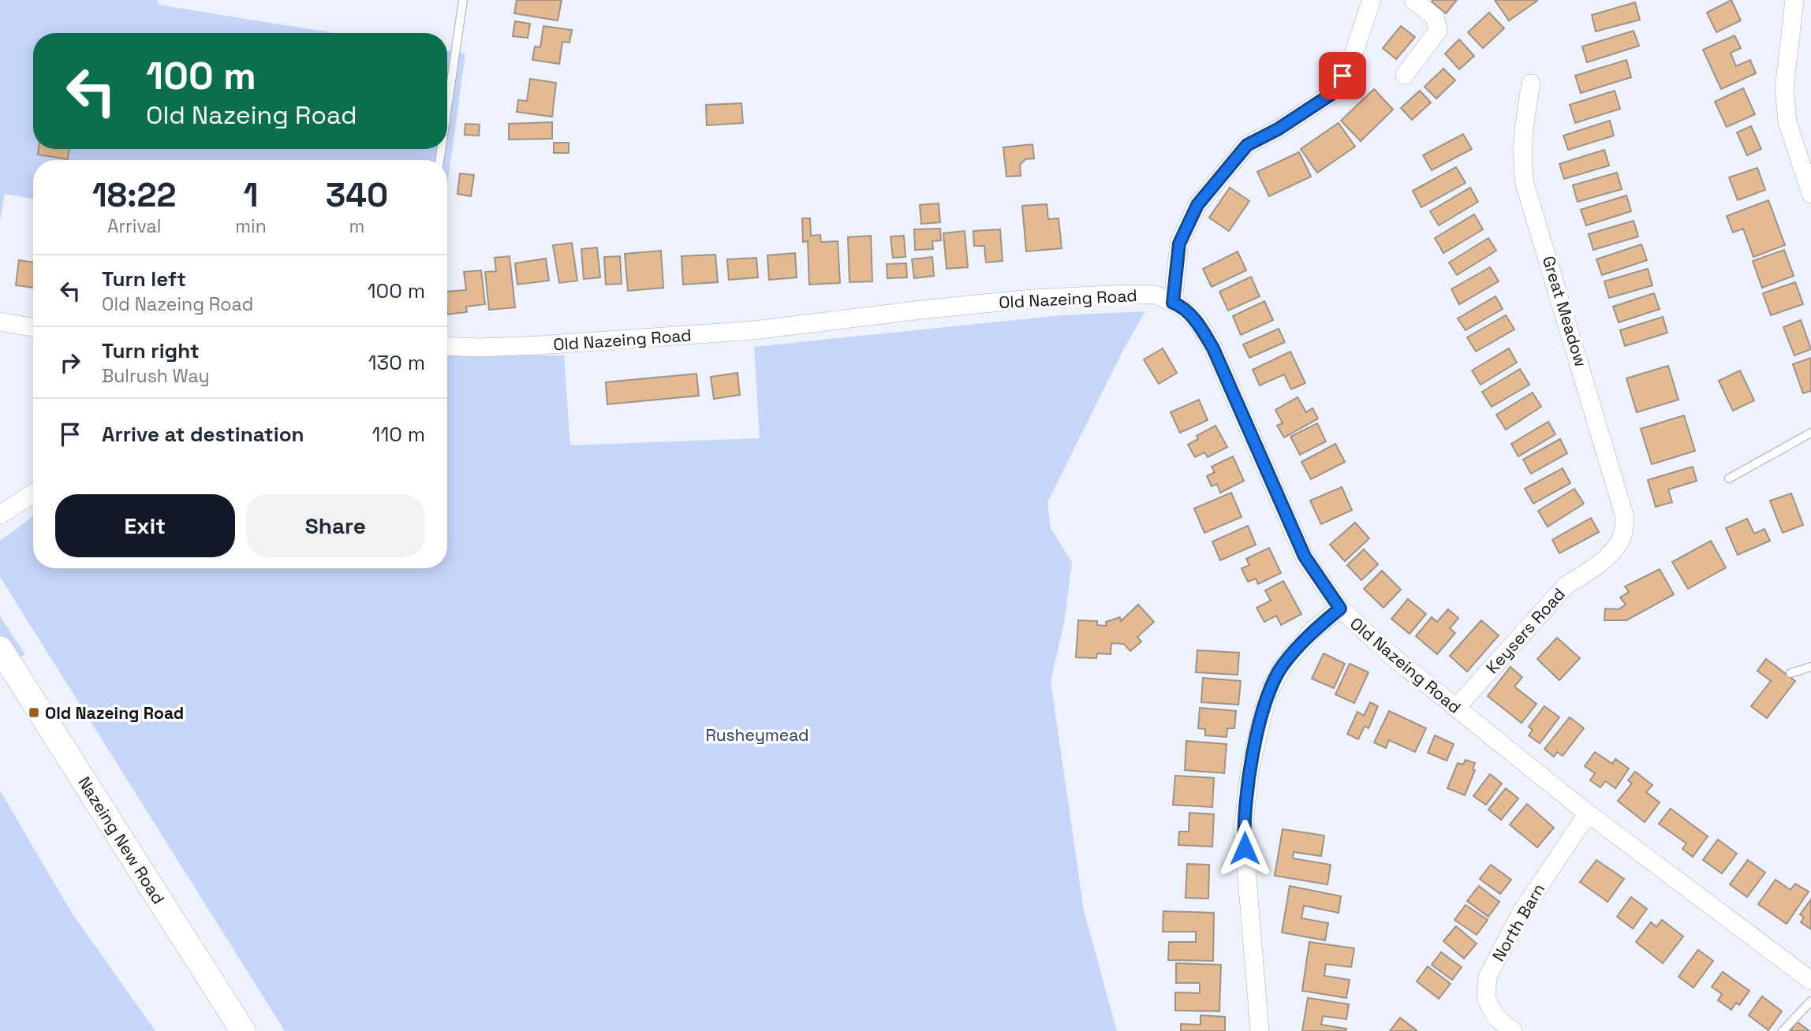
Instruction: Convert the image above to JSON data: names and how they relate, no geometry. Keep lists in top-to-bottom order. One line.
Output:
{"streets":{"main road":["Nazeing New Road"],"street":["Old Nazeing Road","Great Meadow","Keysers Road","North Barn"]},"crossings":[["Old Nazeing Road","Keysers Road"],["Old Nazeing Road","North Barn"],["Great Meadow","Keysers Road"]],"parks":["Rusheymead"],"places":{"transit":["Old Nazeing Road"]},"page":{"turn":["100 m","Old Nazeing Road"],"eta":["18:22","Arrival","1","min","340","m"],"list":[{"name":"Turn left","note":"Old Nazeing Road","value":"100 m"},{"name":"Turn right","note":"Bulrush Way","value":"130 m"},{"name":"Arrive at destination","value":"110 m"}],"buttons":["Exit","Share"]}}
